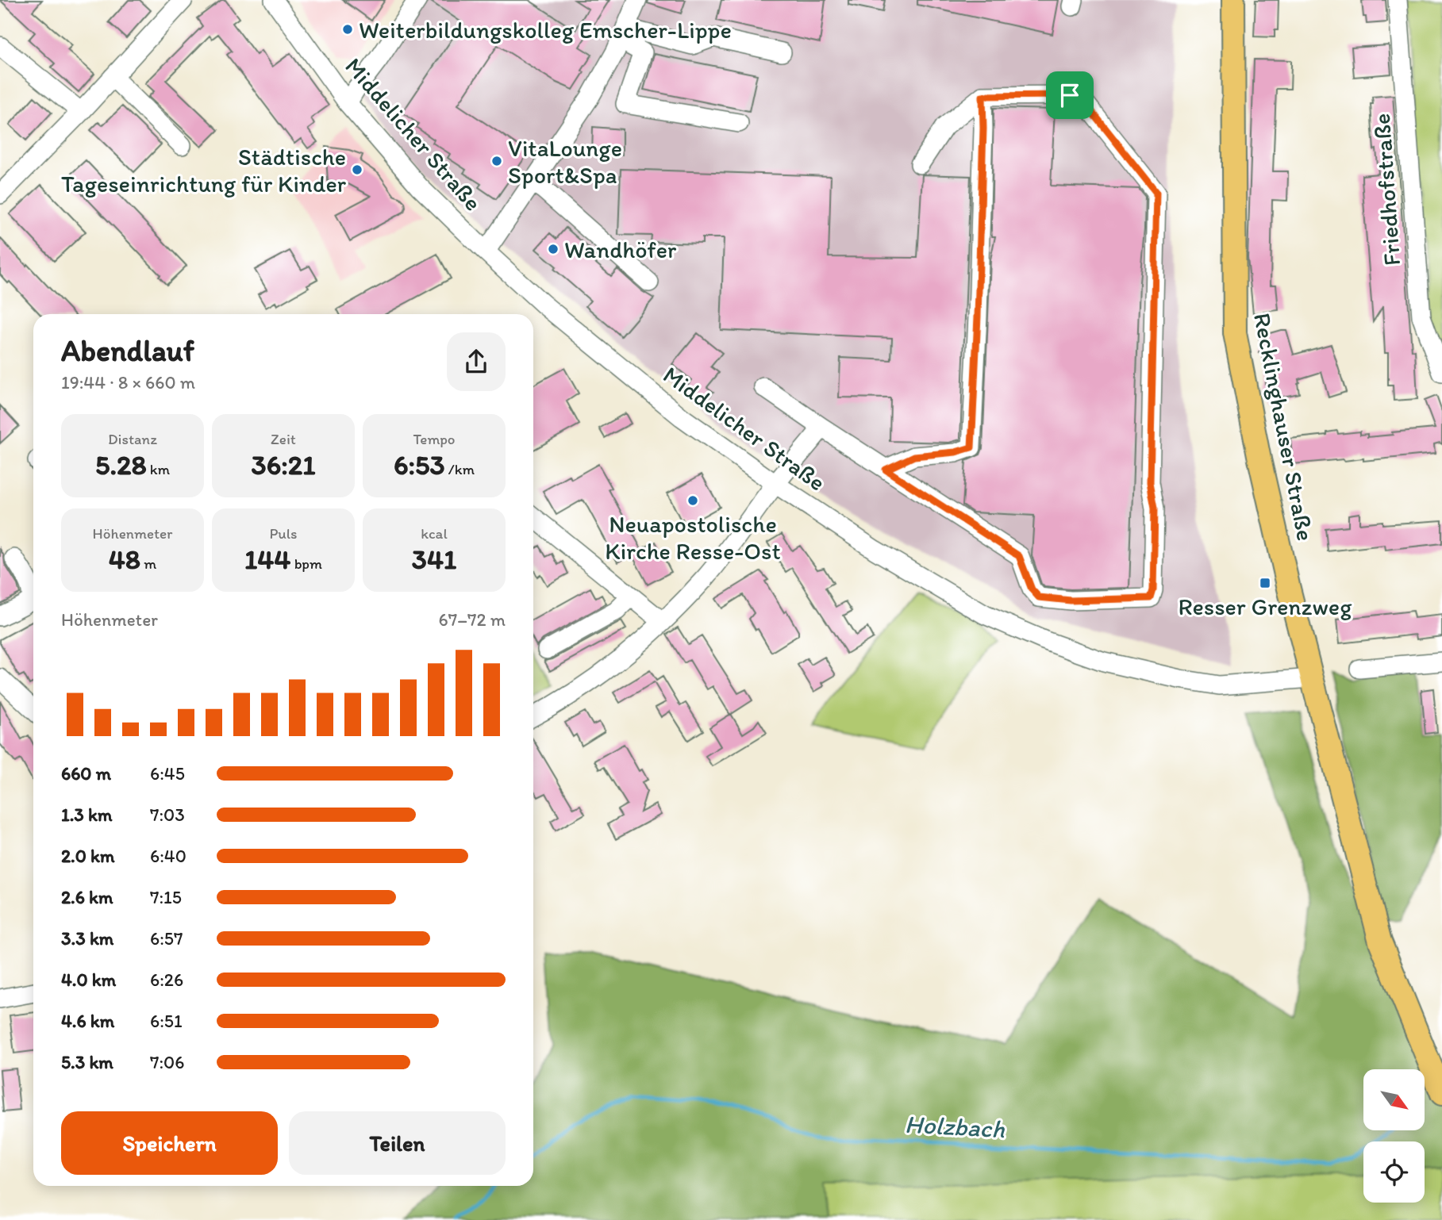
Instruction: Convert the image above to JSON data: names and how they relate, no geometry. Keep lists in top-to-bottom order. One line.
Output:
{"streets":{"main road":["Recklinghauser Straße"],"street":["Middelicher Straße","Friedhofstraße"]},"crossings":[["Middelicher Straße","Recklinghauser Straße"]],"water":["Holzbach"],"places":{"other":["Weiterbildungskolleg Emscher-Lippe","VitaLounge Sport&Spa","Städtische Tageseinrichtung für Kinder","Wandhöfer","Neuapostolische Kirche Resse-Ost"],"transit":["Resser Grenzweg"]},"north":"bottom right","page":{"heading":["Abendlauf","19:44 · 8 × 660 m"],"stats":[["Distanz","5.28 km"],["Zeit","36:21"],["Tempo","6:53 /km"],["Höhenmeter","48 m"],["Puls","144 bpm"],["kcal","341"]],"chart":["Höhenmeter","67–72 m"],"list":[{"name":"660 m","note":"6:45"},{"name":"1.3 km","note":"7:03"},{"name":"2.0 km","note":"6:40"},{"name":"2.6 km","note":"7:15"},{"name":"3.3 km","note":"6:57"},{"name":"4.0 km","note":"6:26"},{"name":"4.6 km","note":"6:51"},{"name":"5.3 km","note":"7:06"}],"buttons":["Speichern","Teilen"]}}
